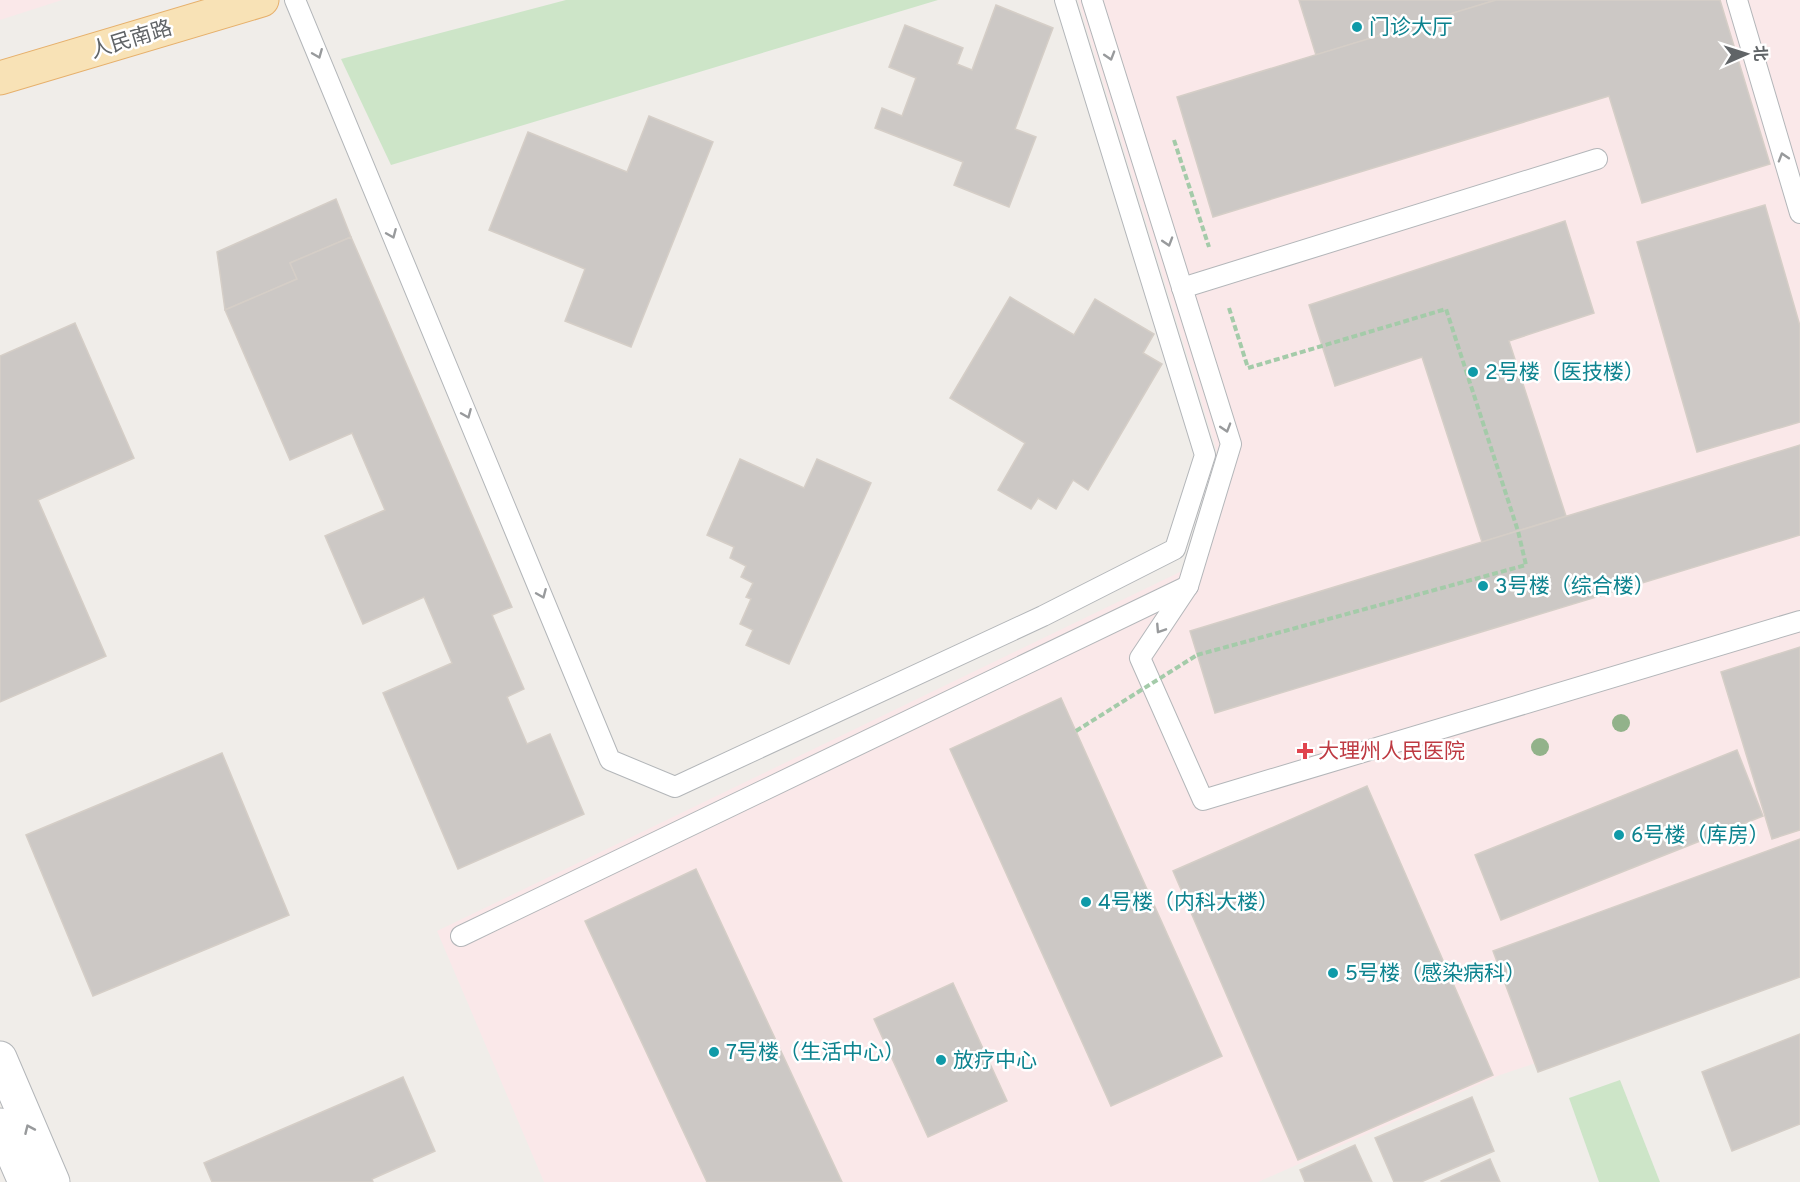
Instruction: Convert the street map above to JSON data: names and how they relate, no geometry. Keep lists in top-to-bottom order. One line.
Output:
{"streets":{"main road":["人民南路"]},"places":{"other":["门诊大厅","2号楼（医技楼）","3号楼（综合楼）","6号楼（库房）","4号楼（内科大楼）","5号楼（感染病科）","7号楼（生活中心）","放疗中心"],"health":["大理州人民医院"]},"north":"right"}
